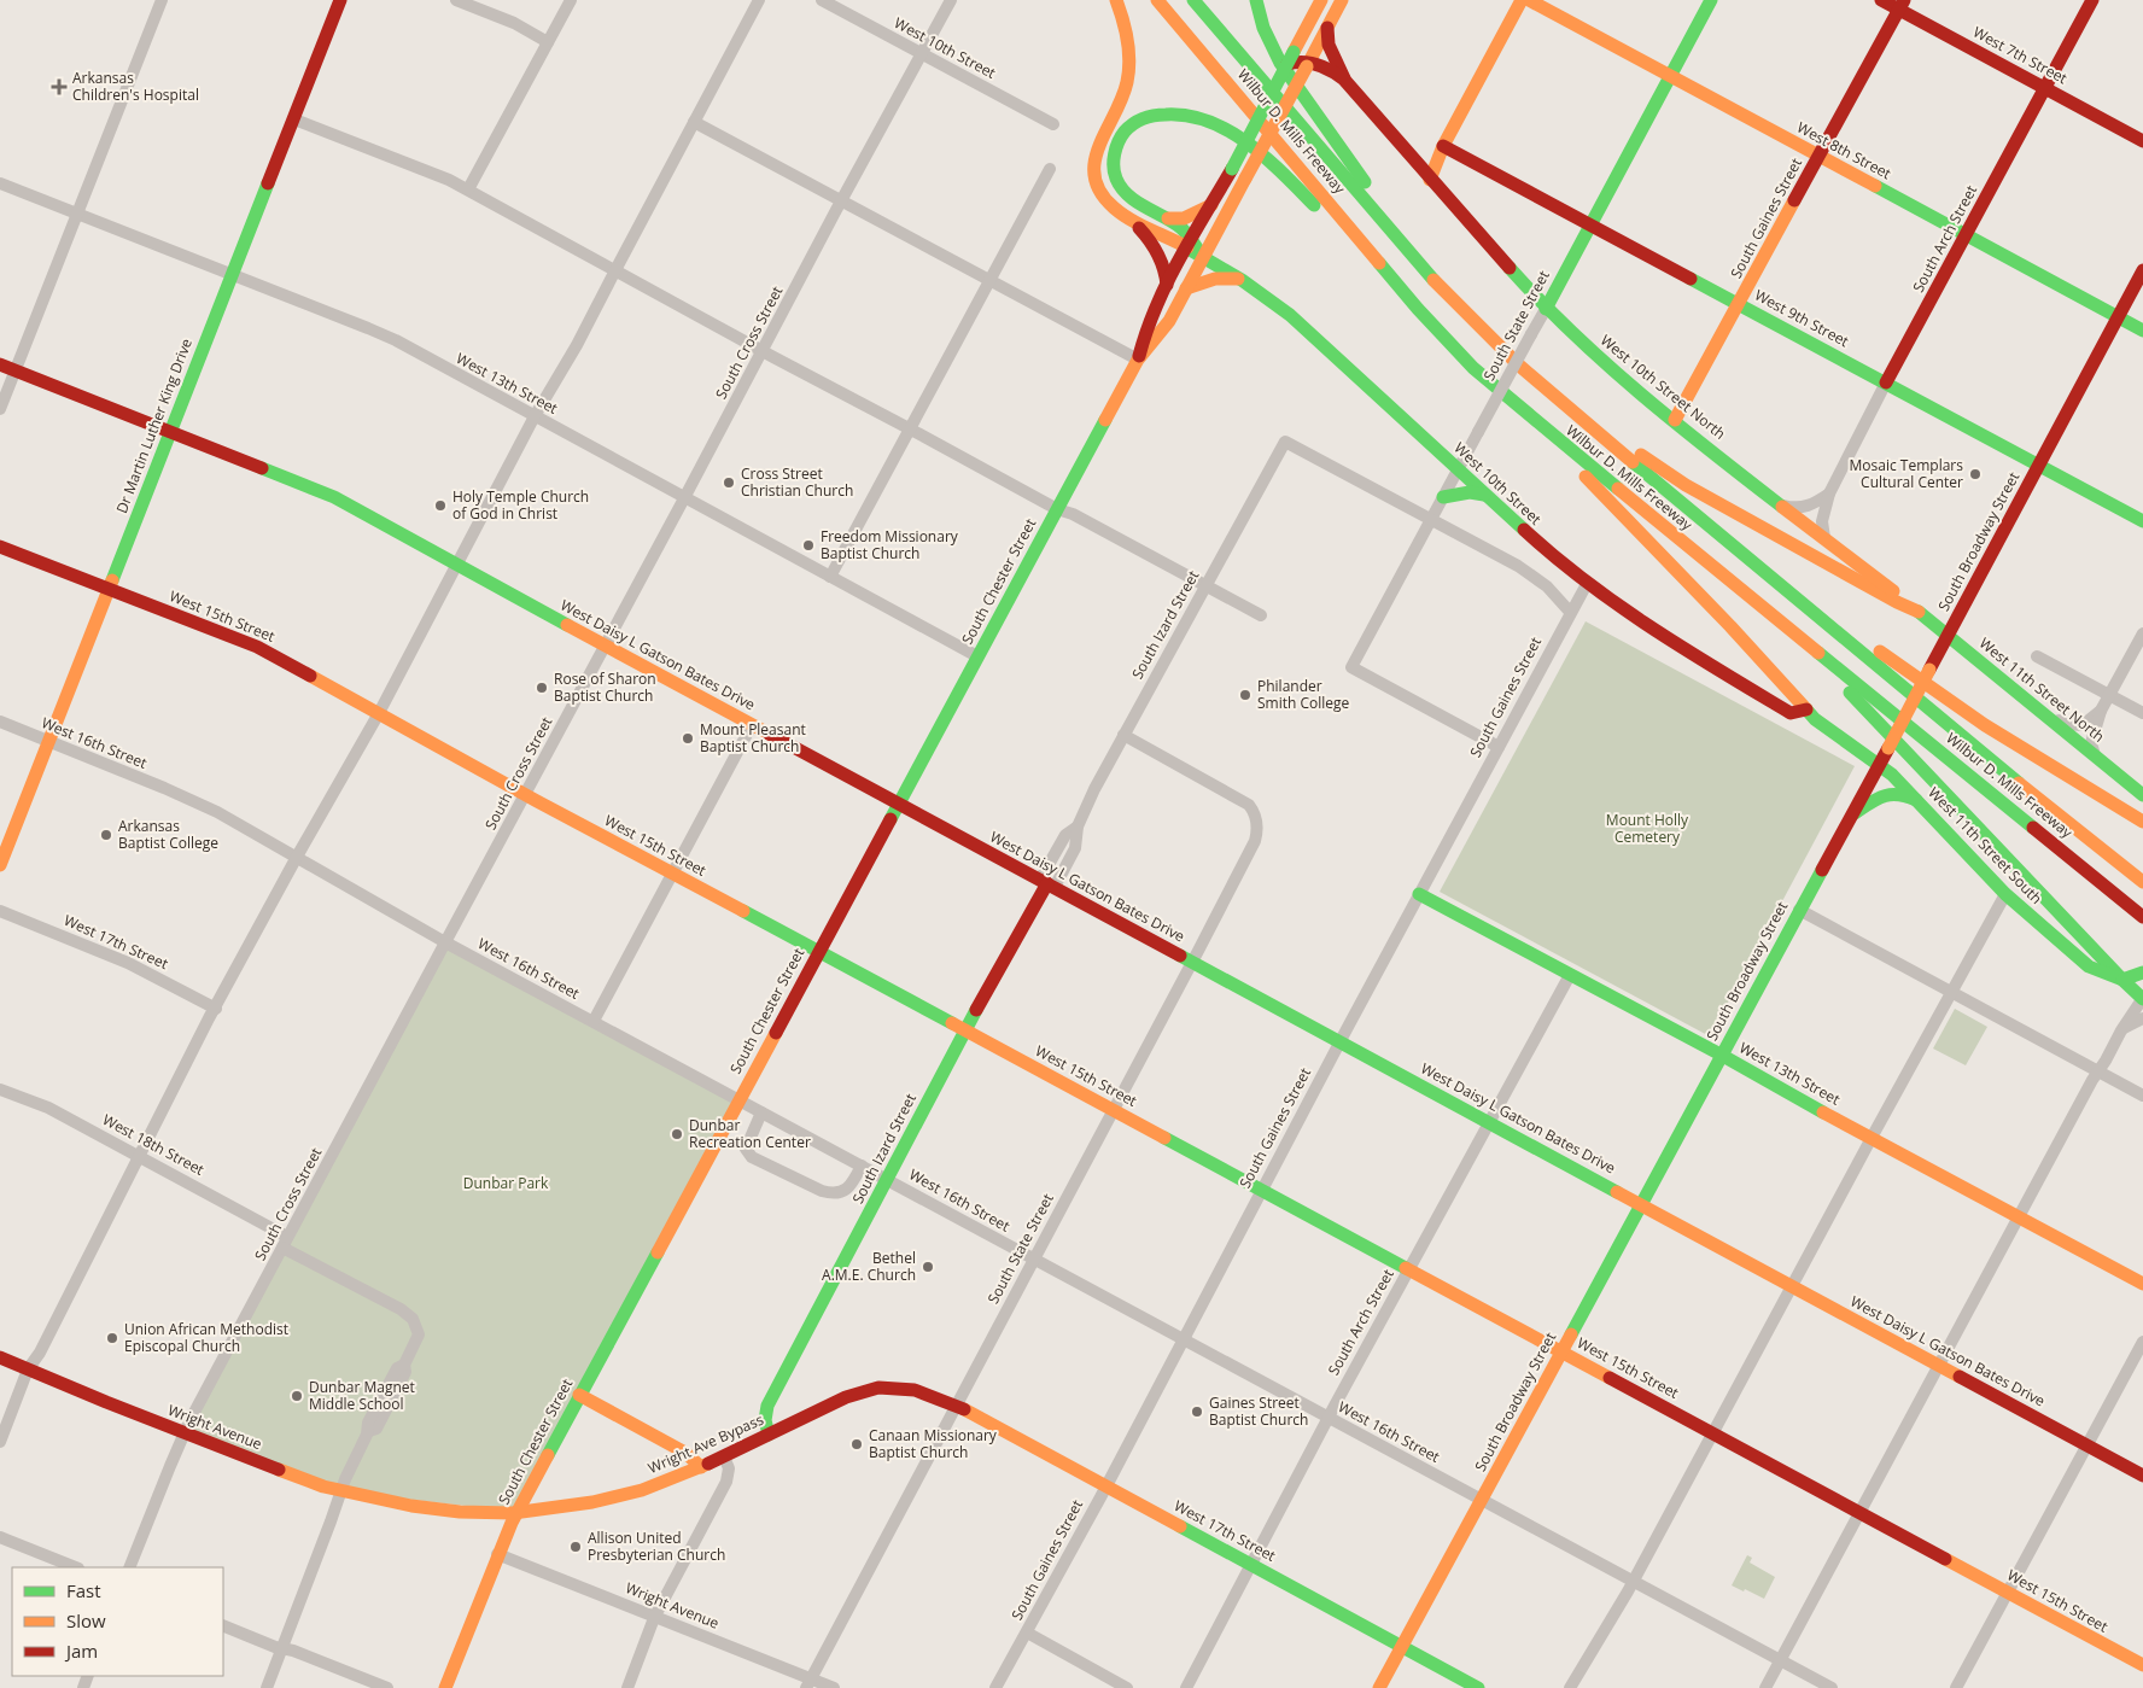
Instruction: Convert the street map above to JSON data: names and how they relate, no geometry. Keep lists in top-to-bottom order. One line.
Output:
{"streets":{"main road":["West 10th Street","West 7th Street","Wilbur D. Mills Freeway","West 8th Street","South Gaines Street","South Arch Street","West 9th Street","South State Street","West 13th Street","West 10th Street North","Dr Martin Luther King Drive","South Broadway Street","South Chester Street","West 15th Street","South Izard Street","West Daisy L Gatson Bates Drive","West 11th Street North","West 11th Street South","West 17th Street","Wright Avenue","Wright Ave Bypass"],"street":["South Cross Street","West 16th Street","West 18th Street"]},"crossings":[["West 10th Street","South Gaines Street"],["West 10th Street","South State Street"],["West 10th Street","South Cross Street"],["West 10th Street","South Chester Street"],["West 10th Street","West 11th Street South"],["West 7th Street","South Gaines Street"],["West 7th Street","South Arch Street"],["Wilbur D. Mills Freeway","West 11th Street South"],["West 8th Street","South Gaines Street"],["West 8th Street","South Arch Street"],["West 8th Street","South State Street"],["West 8th Street","South Broadway Street"],["South Gaines Street","West 9th Street"],["South Gaines Street","South State Street"],["South Gaines Street","West 13th Street"],["South Gaines Street","West 10th Street North"],["South Gaines Street","West 15th Street"],["South Gaines Street","West Daisy L Gatson Bates Drive"],["South Gaines Street","West 16th Street"],["South Gaines Street","West 17th Street"],["South Arch Street","West 9th Street"],["South Arch Street","West 13th Street"],["South Arch Street","West 10th Street North"],["South Arch Street","West 15th Street"],["South Arch Street","West Daisy L Gatson Bates Drive"],["South Arch Street","West 16th Street"],["South Arch Street","West 17th Street"],["West 9th Street","South State Street"],["West 9th Street","South Broadway Street"],["South State Street","West 10th Street North"],["South State Street","West 15th Street"],["South State Street","South Izard Street"],["South State Street","West Daisy L Gatson Bates Drive"],["South State Street","West 16th Street"],["South State Street","West 17th Street"],["South State Street","Wright Avenue"],["South State Street","Wright Ave Bypass"],["South Cross Street","West 13th Street"],["South Cross Street","West 15th Street"],["South Cross Street","West Daisy L Gatson Bates Drive"],["South Cross Street","West 16th Street"],["South Cross Street","West 18th Street"],["South Cross Street","Wright Avenue"],["West 13th Street","Dr Martin Luther King Drive"],["West 13th Street","South Broadway Street"],["West 13th Street","South Chester Street"],["West 10th Street North","West 11th Street North"],["Dr Martin Luther King Drive","West 15th Street"],["Dr Martin Luther King Drive","West Daisy L Gatson Bates Drive"],["Dr Martin Luther King Drive","West 16th Street"],["South Broadway Street","West 15th Street"],["South Broadway Street","West Daisy L Gatson Bates Drive"],["South Broadway Street","West 11th Street North"],["South Broadway Street","West 16th Street"],["South Broadway Street","West 11th Street South"],["South Broadway Street","West 17th Street"],["South Chester Street","West 15th Street"],["South Chester Street","West Daisy L Gatson Bates Drive"],["South Chester Street","West 16th Street"],["South Chester Street","Wright Avenue"],["South Chester Street","Wright Ave Bypass"],["West 15th Street","South Izard Street"],["South Izard Street","West Daisy L Gatson Bates Drive"],["South Izard Street","West 16th Street"],["South Izard Street","Wright Ave Bypass"],["West 17th Street","Wright Ave Bypass"],["West 18th Street","Wright Avenue"],["Wright Avenue","Wright Ave Bypass"]],"parks":["Mount Holly Cemetery","Dunbar Park"],"places":{"health":["Arkansas Children's Hospital"],"other":["Mosaic Templars Cultural Center","Cross Street Christian Church","Holy Temple Church of God in Christ","Freedom Missionary Baptist Church","Rose of Sharon Baptist Church","Philander Smith College","Mount Pleasant Baptist Church","Arkansas Baptist College","Dunbar Recreation Center","Bethel A.M.E. Church","Union African Methodist Episcopal Church","Dunbar Magnet Middle School","Gaines Street Baptist Church","Canaan Missionary Baptist Church","Allison United Presbyterian Church"]},"legend":["Fast","Slow","Jam"]}
